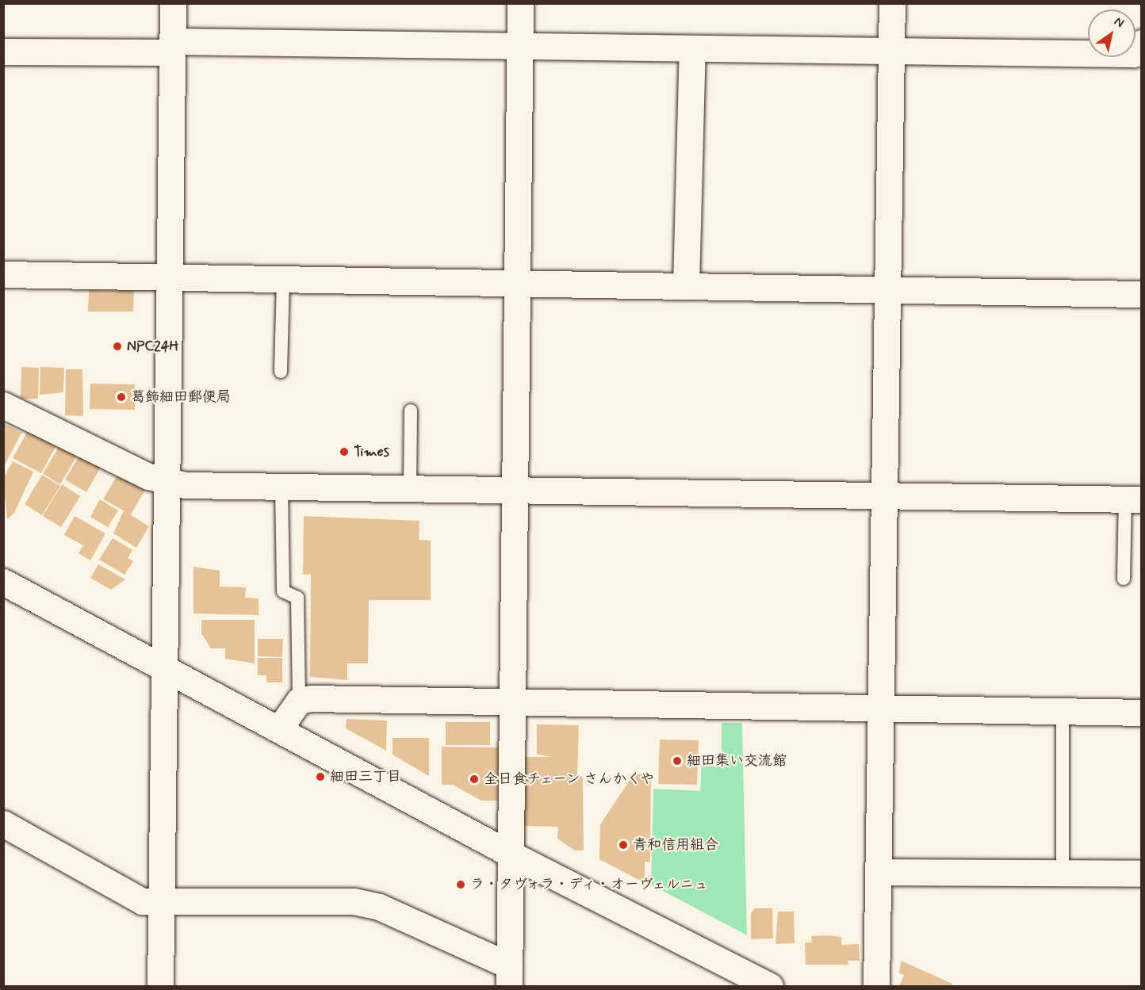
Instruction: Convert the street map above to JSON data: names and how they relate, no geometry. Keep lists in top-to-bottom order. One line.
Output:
{"places":["NPC24H","葛飾細田郵便局","Times","細田集い交流館","細田三丁目","全日食チェーン さんかくや","青和信用組合","ラ・タヴォラ・ディ・オーヴェルニュ"],"north":"top right"}
